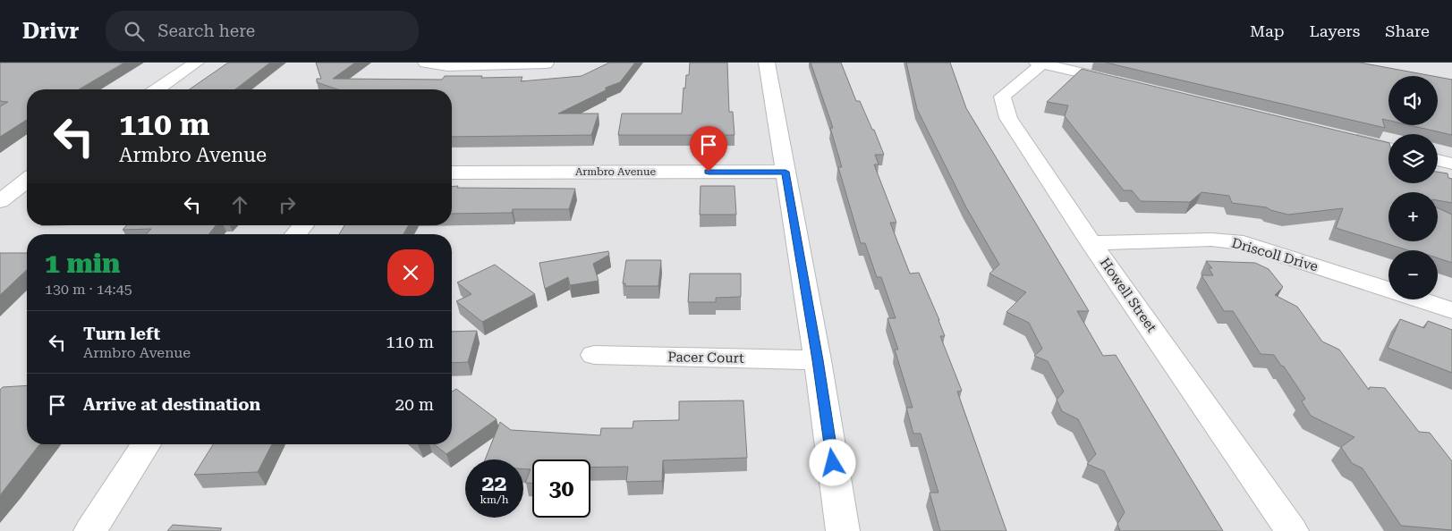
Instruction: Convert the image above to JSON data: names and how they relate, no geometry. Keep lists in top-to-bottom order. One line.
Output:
{"streets":{"street":["Armbro Avenue","Driscoll Drive","Howell Street","Pacer Court"]},"crossings":[["Driscoll Drive","Howell Street"]],"page":{"header":"Drivr","search":"Search here","nav":["Map","Layers","Share"],"map_buttons":["+","−"],"turn":["110 m","Armbro Avenue"],"heading":["1 min","130 m · 14:45"],"list":[{"name":"Turn left","note":"Armbro Avenue","value":"110 m"},{"name":"Arrive at destination","value":"20 m"}],"speed":"22 km/h","limit":"30"}}
